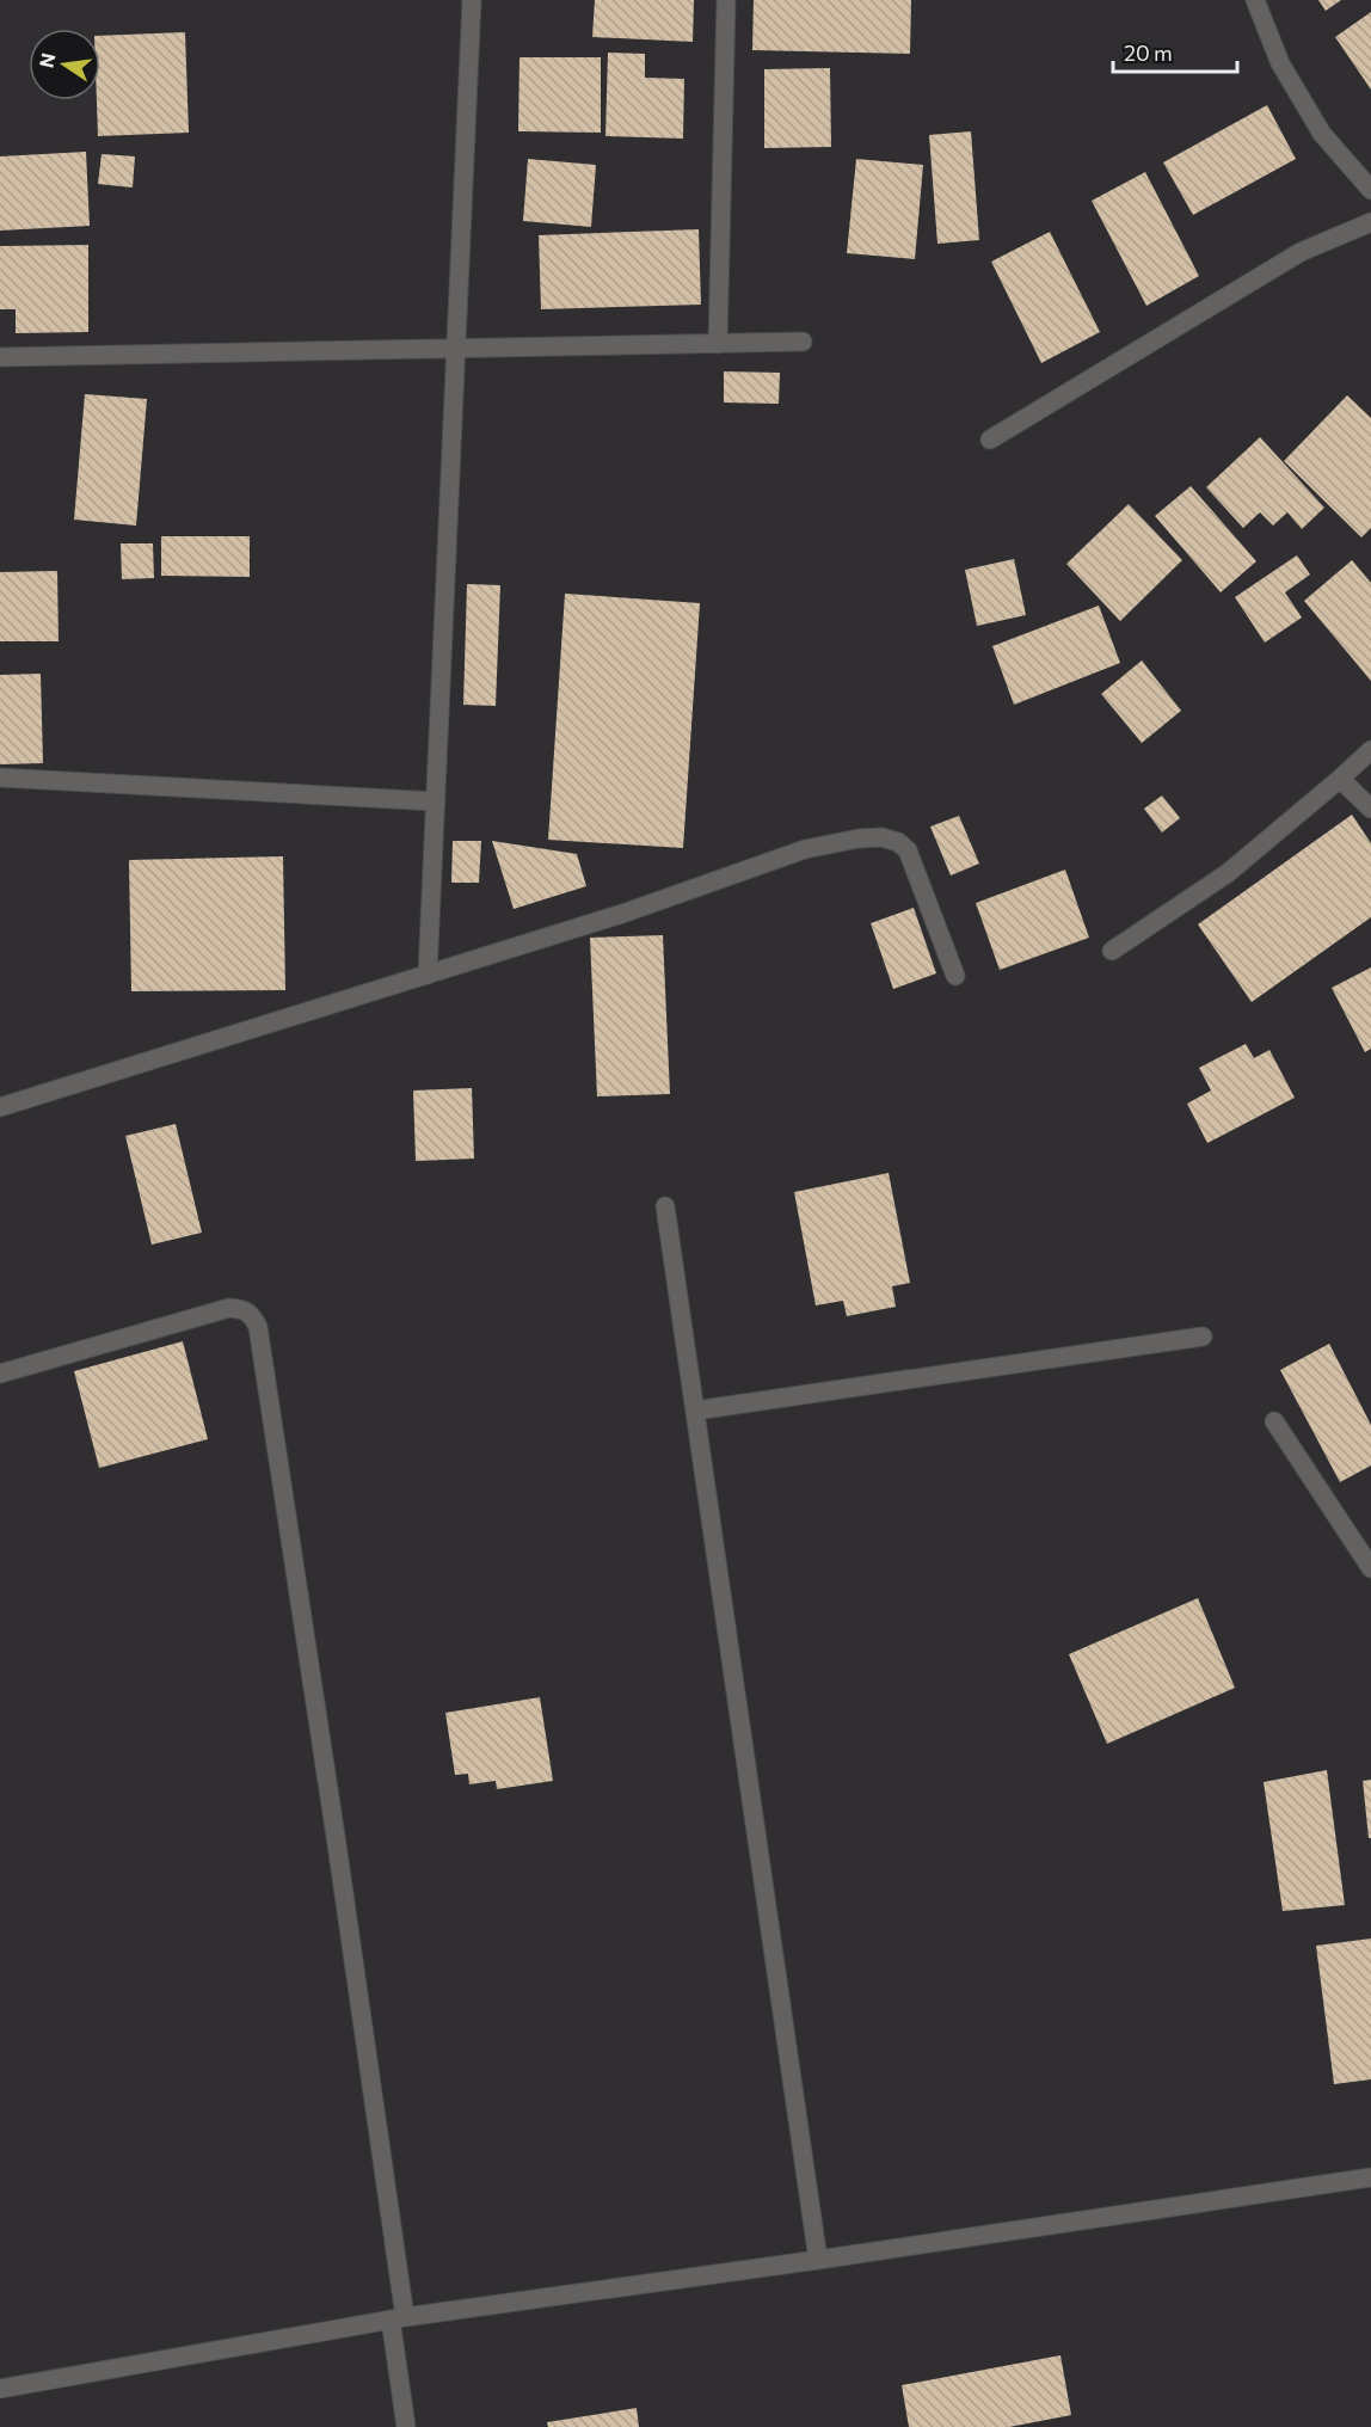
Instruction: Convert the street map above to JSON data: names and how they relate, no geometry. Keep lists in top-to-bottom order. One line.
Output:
{"scale_bar":"20 m","north":"left"}
